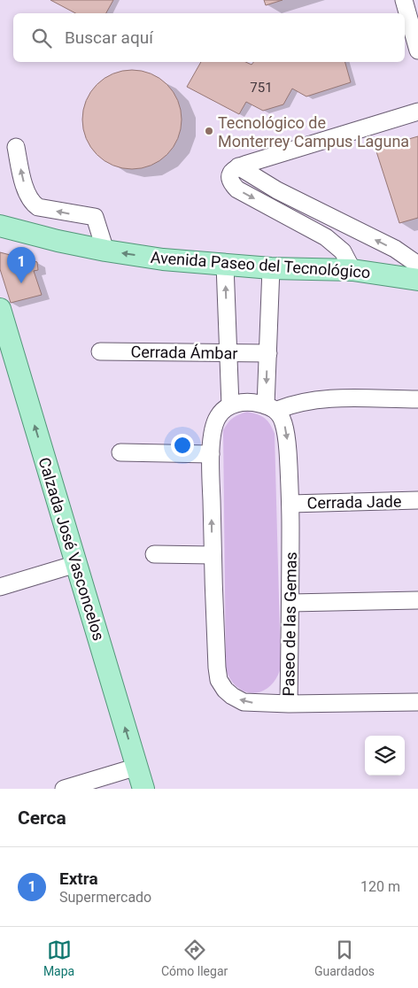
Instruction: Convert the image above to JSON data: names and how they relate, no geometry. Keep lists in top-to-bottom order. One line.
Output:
{"streets":{"main road":["Avenida Paseo del Tecnológico","Calzada José Vasconcelos"],"street":["Cerrada Ámbar","Cerrada Jade","Paseo de las Gemas"]},"crossings":[["Avenida Paseo del Tecnológico","Paseo de las Gemas"],["Cerrada Ámbar","Paseo de las Gemas"],["Cerrada Jade","Paseo de las Gemas"]],"one_way":["Calzada José Vasconcelos"],"places":["Tecnológico de Monterrey Campus Laguna"],"house_numbers":["751"],"page":{"search":"Buscar aquí","pins":"1","heading":"Cerca","list":[{"mark":"1","name":"Extra","note":"Supermercado","value":"120 m"}],"nav":["Mapa","Cómo llegar","Guardados"]}}
